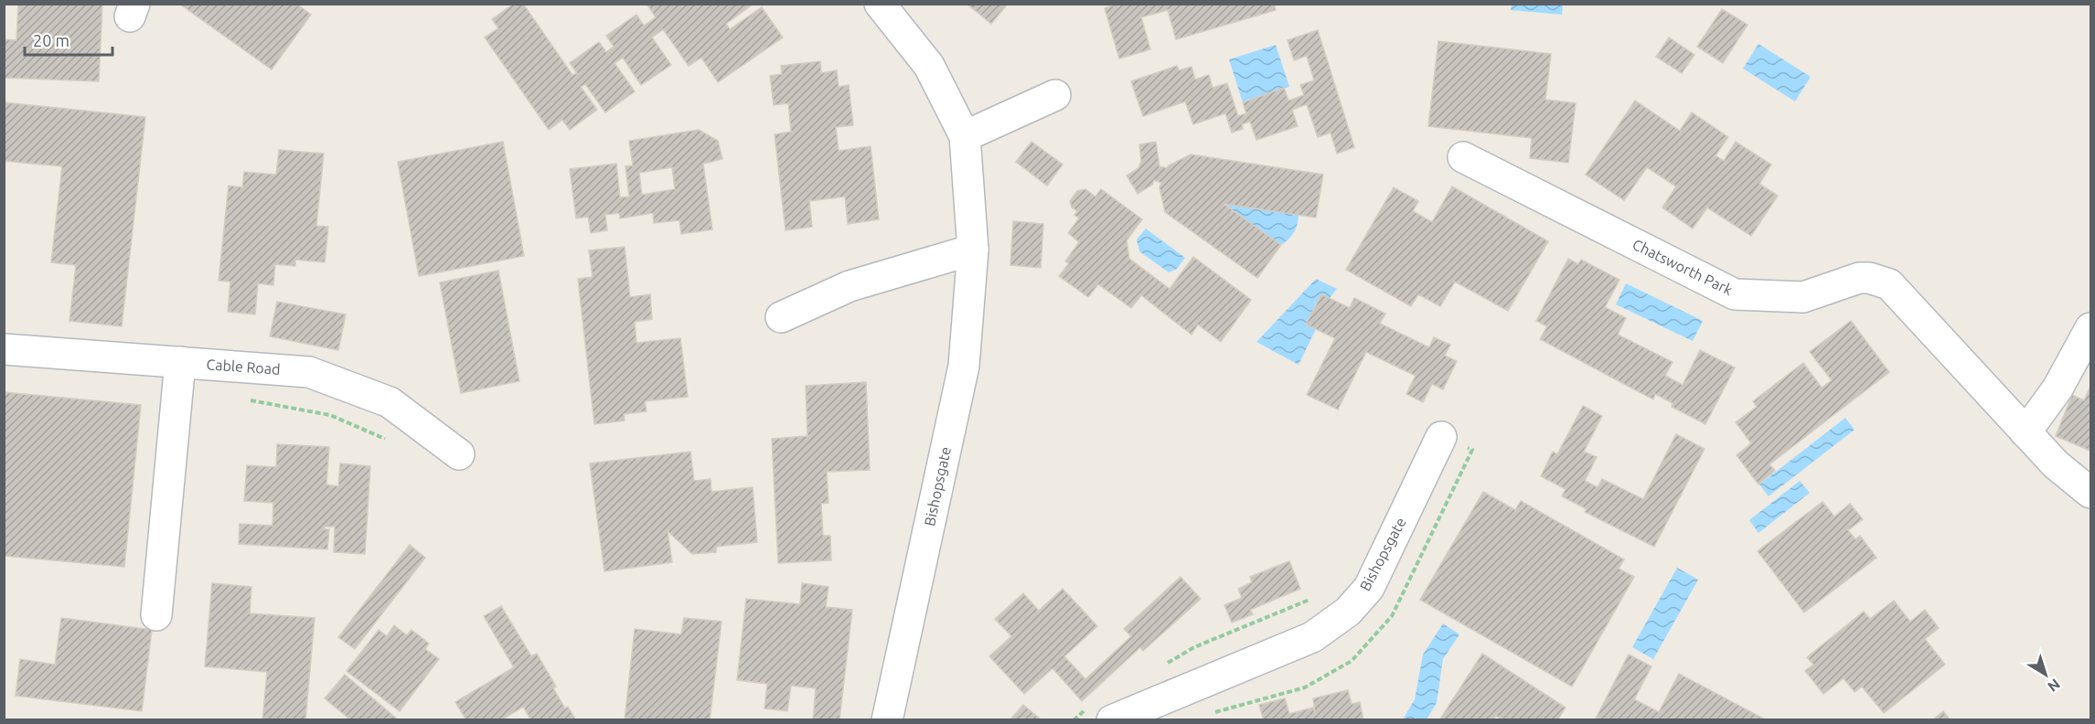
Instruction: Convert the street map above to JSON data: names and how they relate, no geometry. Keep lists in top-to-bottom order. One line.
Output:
{"streets":{"street":["Chatsworth Park","Cable Road","Bishopsgate"]},"scale_bar":"20 m","north":"bottom right"}
